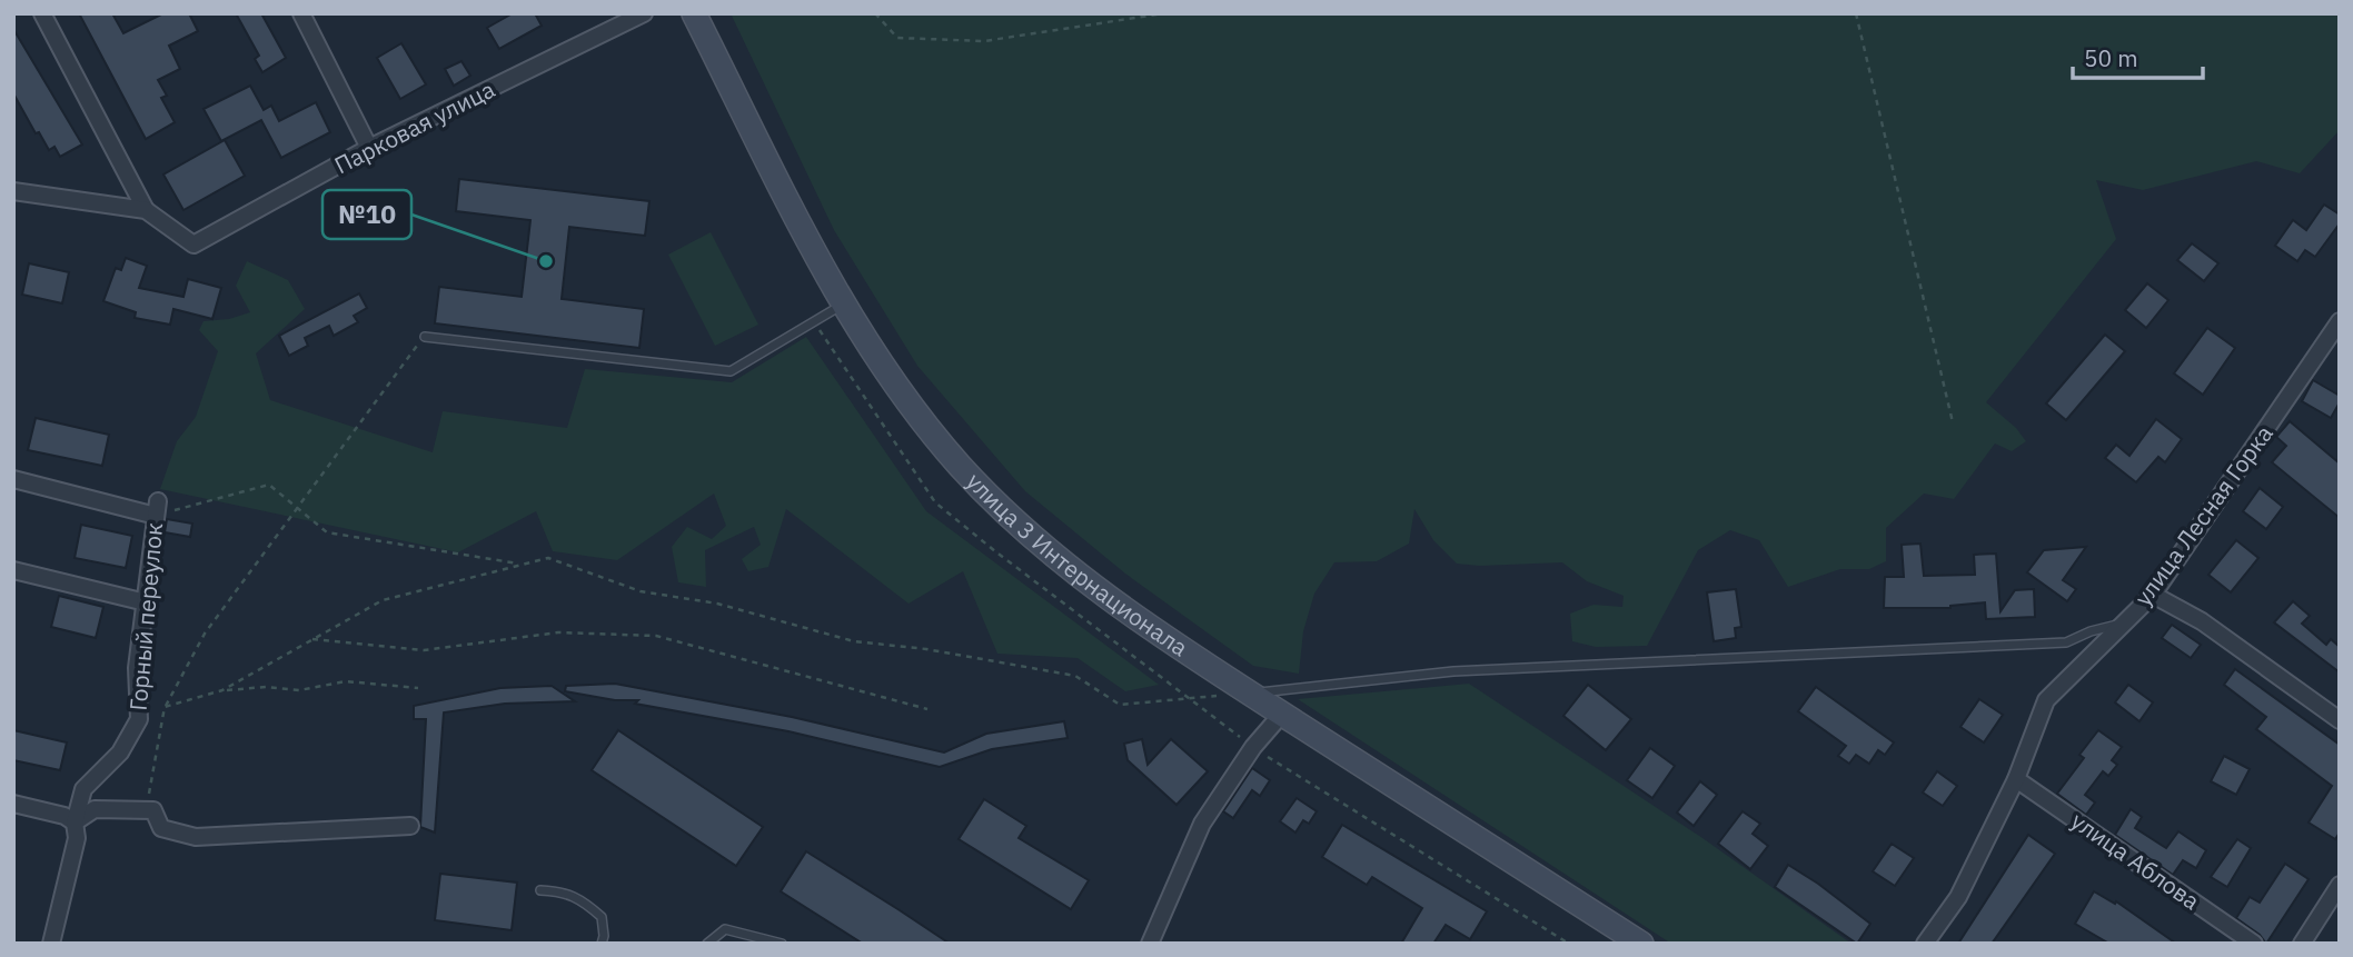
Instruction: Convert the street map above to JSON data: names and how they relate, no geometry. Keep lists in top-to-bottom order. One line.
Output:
{"streets":{"main road":["улица 3 Интернационала"],"street":["Парковая улица","улица Лесная Горка","Горный переулок","улица Аблова"]},"crossings":[["улица Лесная Горка","улица Аблова"]],"places":["№10"],"scale_bar":"50 m"}
